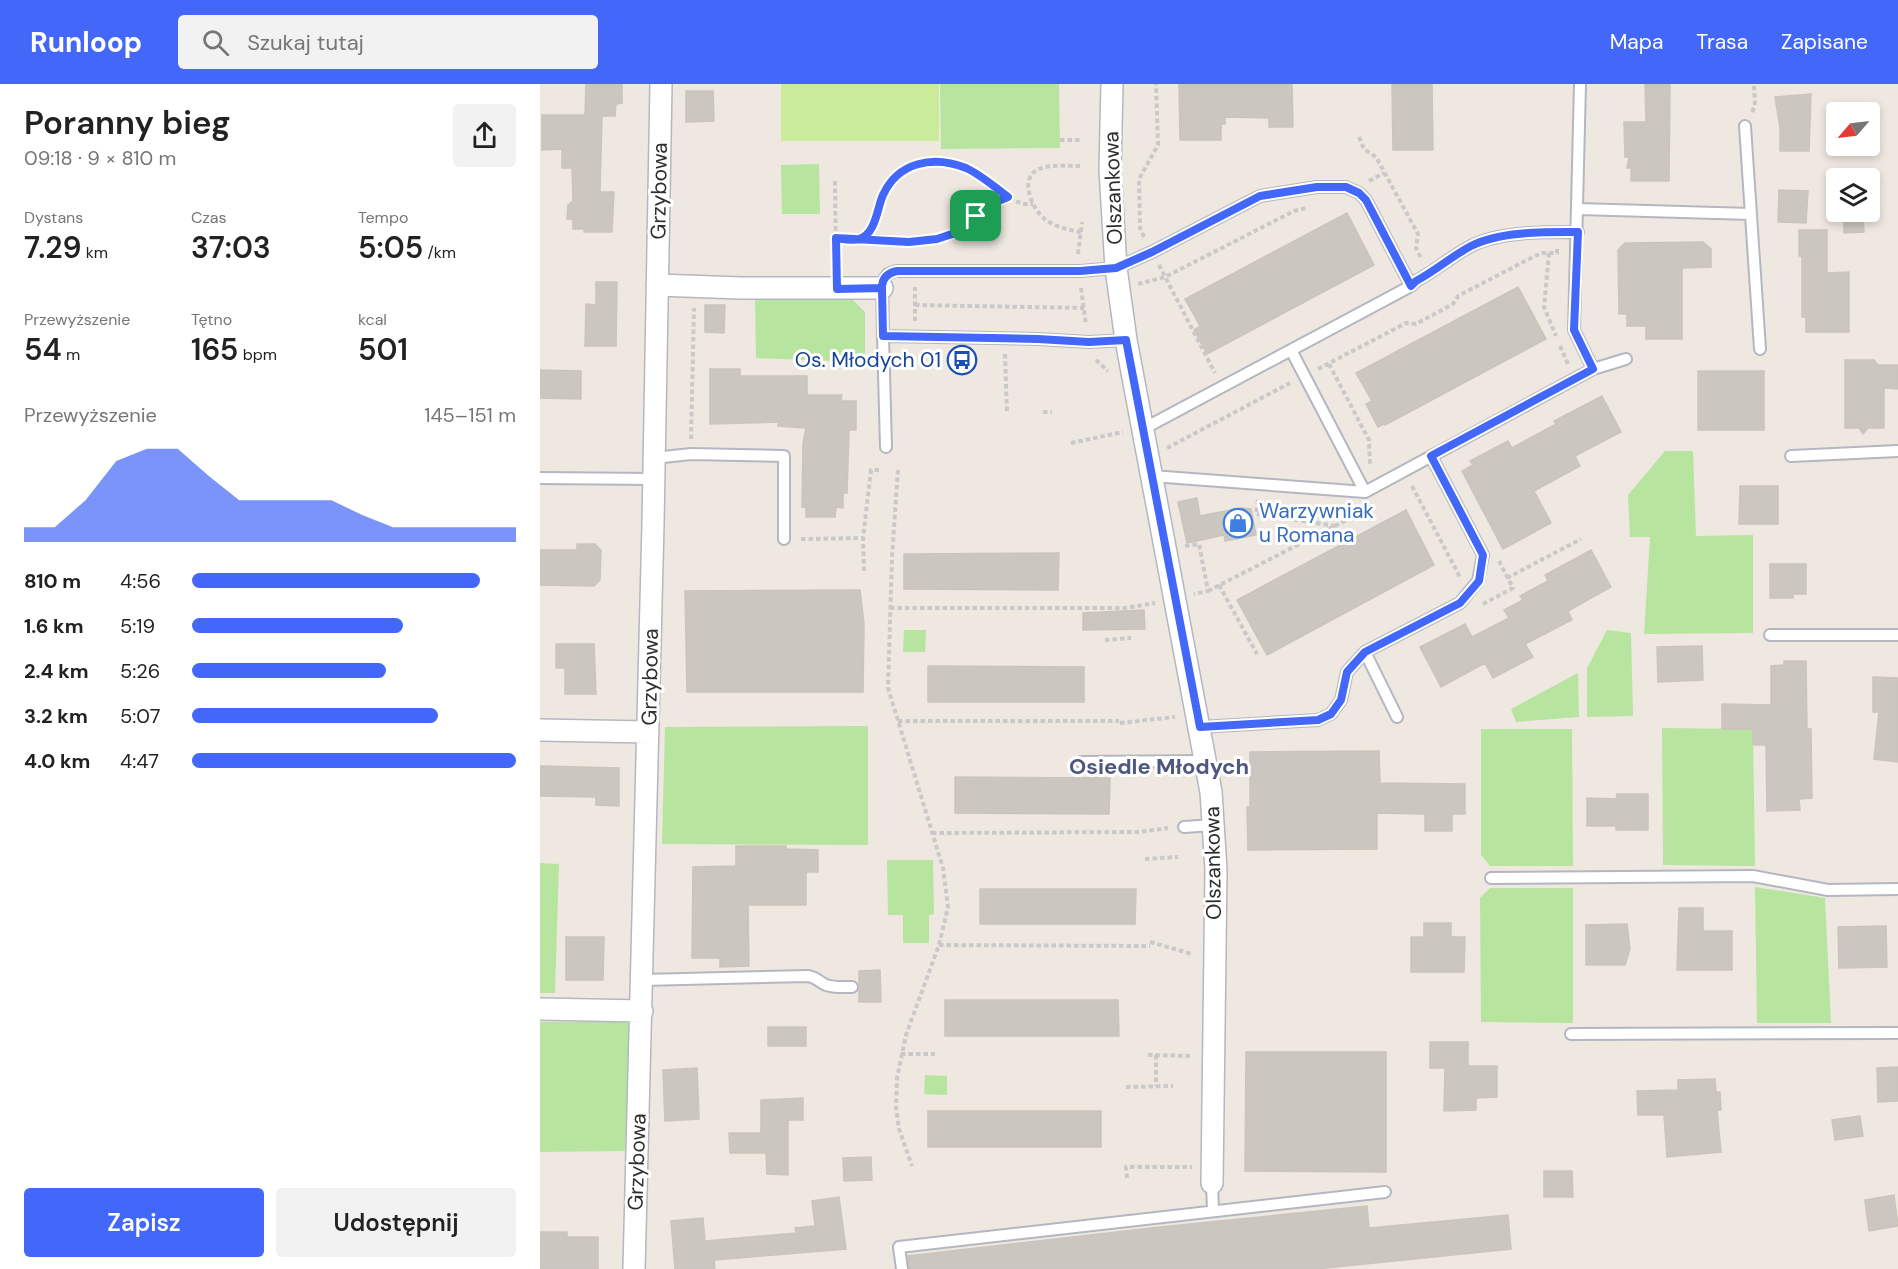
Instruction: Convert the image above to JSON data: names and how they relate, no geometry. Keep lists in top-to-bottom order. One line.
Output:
{"streets":{"street":["Olszankowa","Grzybowa"]},"districts":["Osiedle Młodych"],"places":{"bus stop":["Os. Młodych 01"],"shop":["Warzywniak u Romana"]},"north":"bottom left","page":{"header":"Runloop","search":"Szukaj tutaj","nav":["Mapa","Trasa","Zapisane"],"heading":["Poranny bieg","09:18 · 9 × 810 m"],"stats":[["Dystans","7.29 km"],["Czas","37:03"],["Tempo","5:05 /km"],["Przewyższenie","54 m"],["Tętno","165 bpm"],["kcal","501"]],"chart":["Przewyższenie","145–151 m"],"list":[{"name":"810 m","note":"4:56"},{"name":"1.6 km","note":"5:19"},{"name":"2.4 km","note":"5:26"},{"name":"3.2 km","note":"5:07"},{"name":"4.0 km","note":"4:47"}],"buttons":["Zapisz","Udostępnij"]}}
